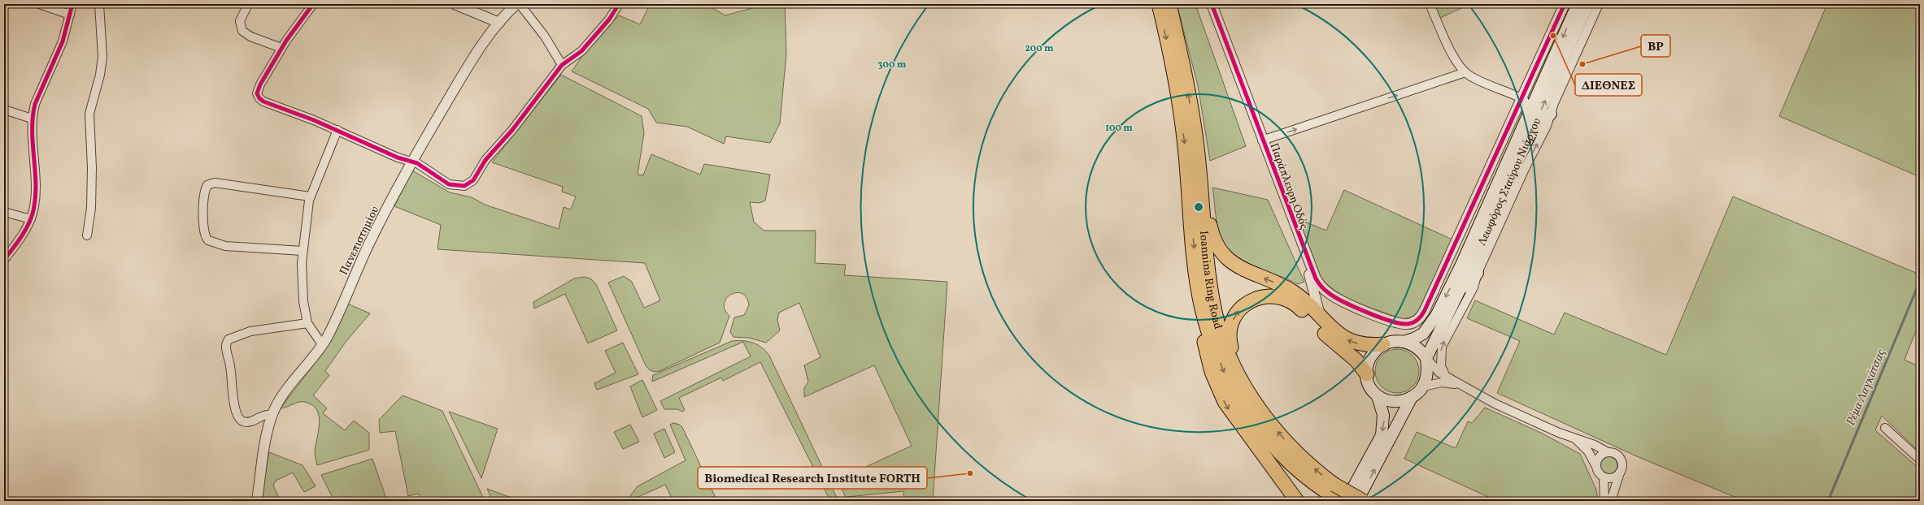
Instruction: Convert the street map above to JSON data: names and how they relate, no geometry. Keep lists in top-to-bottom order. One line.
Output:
{"streets":{"highway":["Ioannina Ring Road"],"main road":["Λεωφόρος Σταύρου Νιάρχου"],"street":["Παράπλευρη Οδός","Πανεπιστημίου"]},"water":["Ρέμα Λαγκάτσας"],"places":["ΔΙΕΘΝΕΣ","BP","Biomedical Research Institute FORTH"],"rings":["200 m","300 m","100 m"]}
